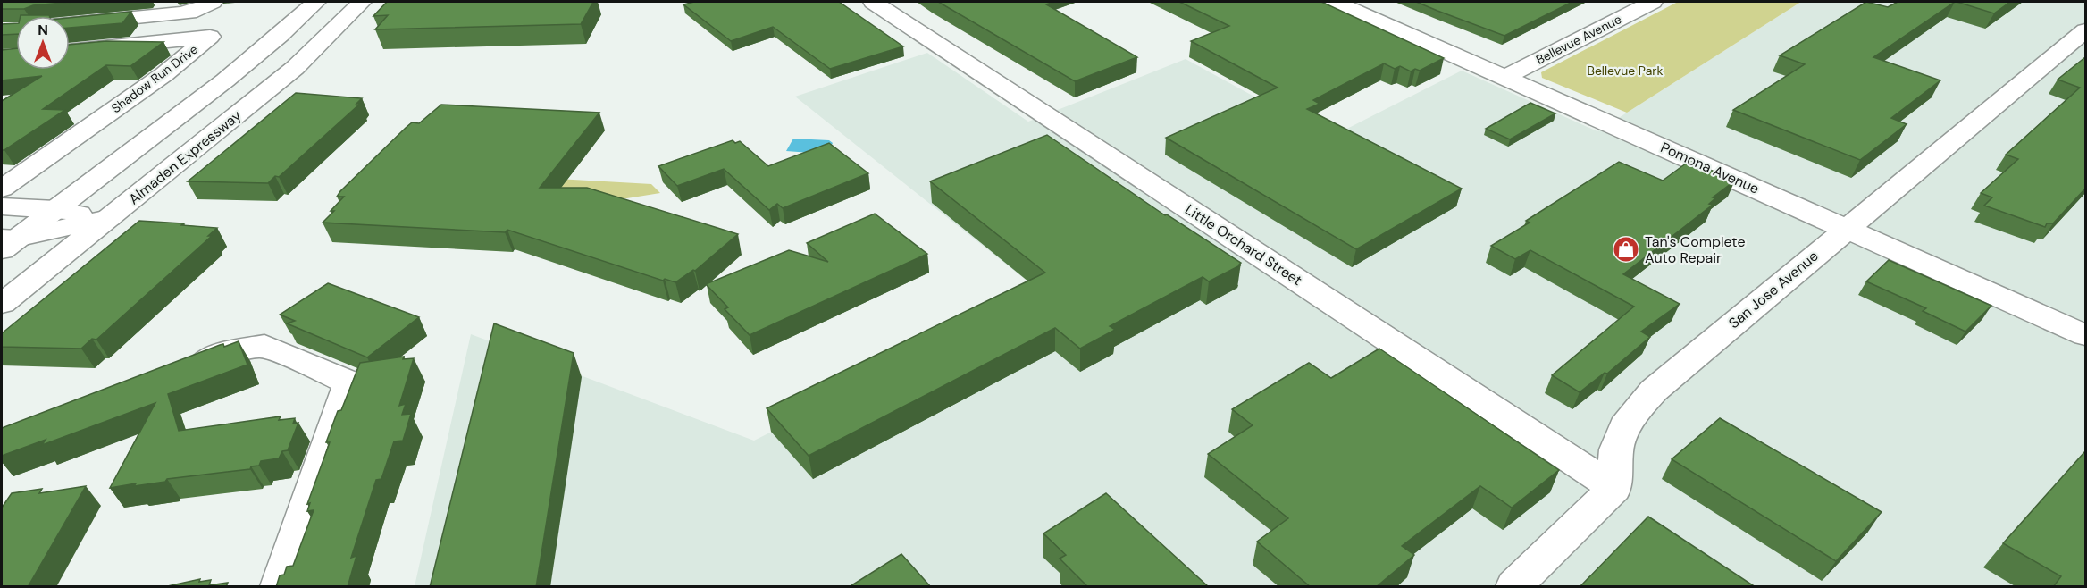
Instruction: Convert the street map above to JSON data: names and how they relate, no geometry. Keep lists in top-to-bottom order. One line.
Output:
{"streets":{"street":["Bellevue Avenue","Shadow Run Drive","Almaden Expressway","Pomona Avenue","Little Orchard Street","San Jose Avenue"]},"crossings":[["Bellevue Avenue","Pomona Avenue"],["Pomona Avenue","San Jose Avenue"],["Little Orchard Street","San Jose Avenue"]],"parks":["Bellevue Park"],"places":{"shop":["Tan's Complete Auto Repair"]},"north":"top"}
